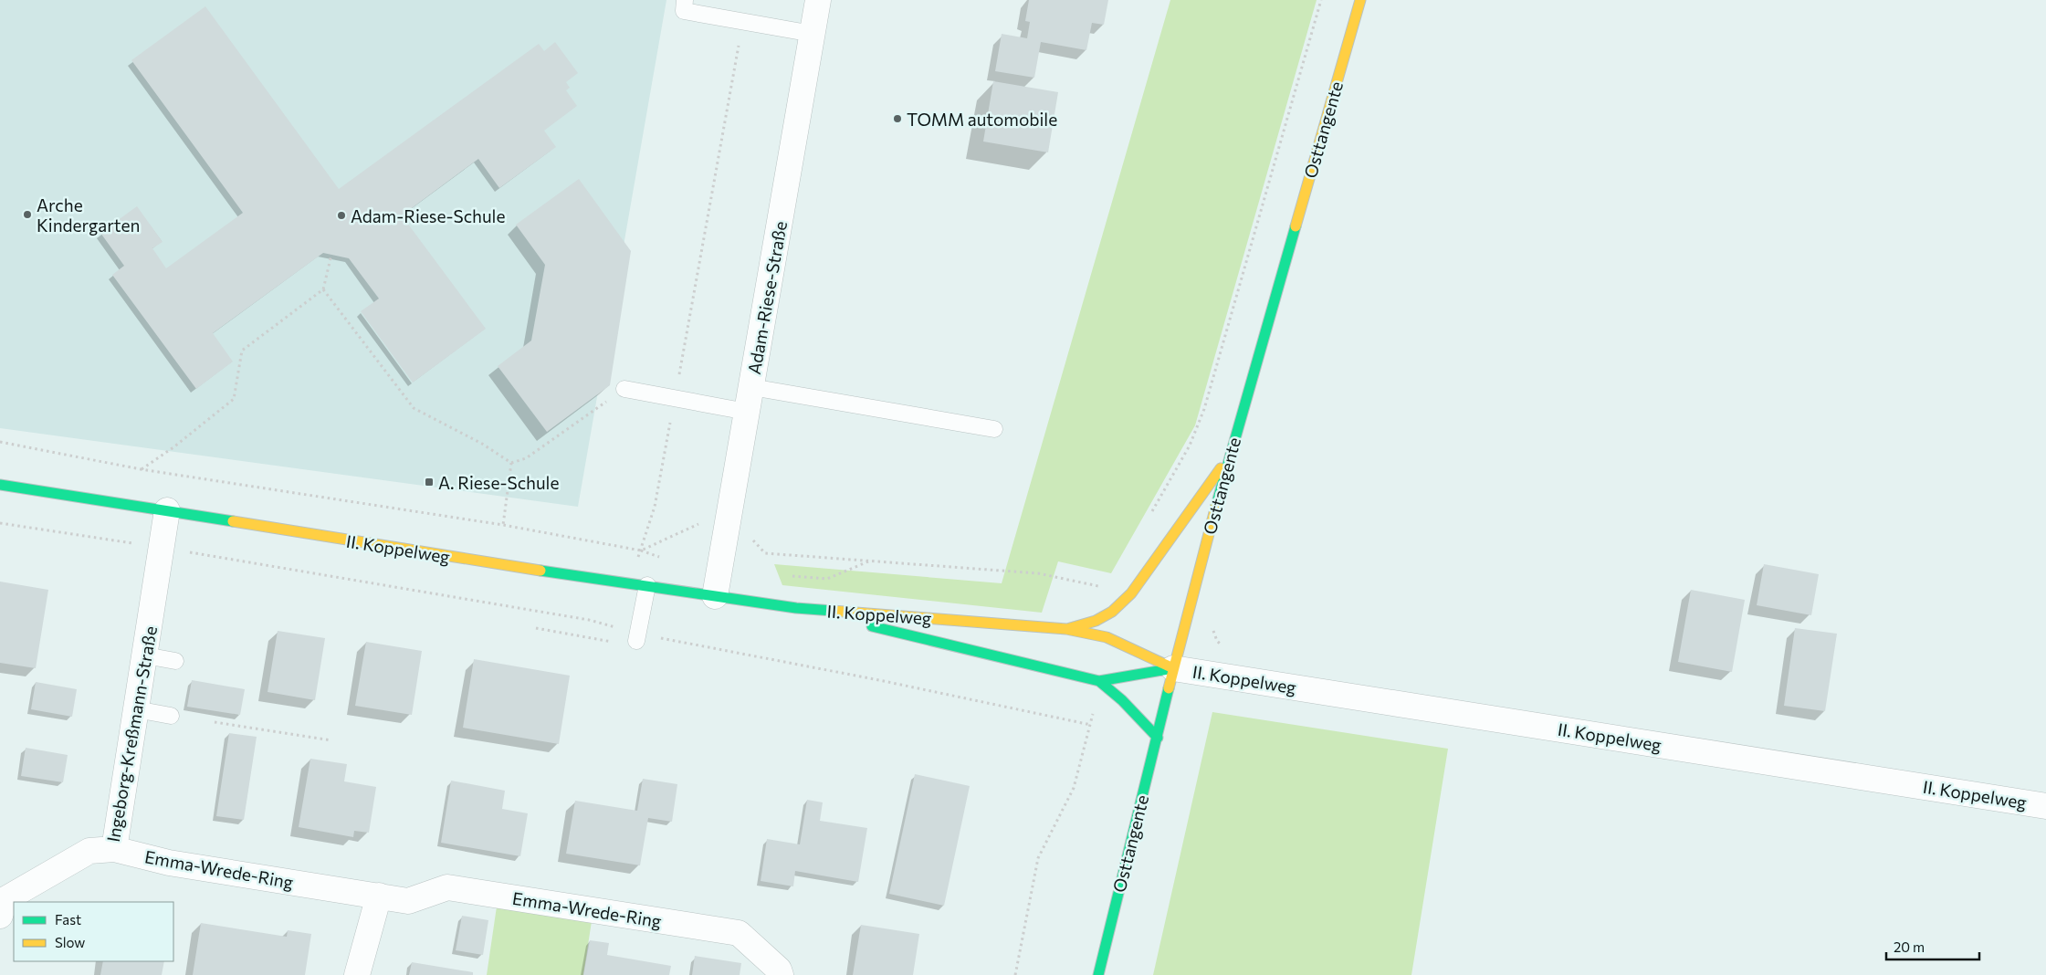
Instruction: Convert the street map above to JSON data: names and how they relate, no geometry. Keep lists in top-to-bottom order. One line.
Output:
{"streets":{"street":["Osttangente","Adam-Riese-Straße","II. Koppelweg","Ingeborg-Kreßmann-Straße","Emma-Wrede-Ring"]},"crossings":[["Osttangente","II. Koppelweg"],["Adam-Riese-Straße","II. Koppelweg"],["II. Koppelweg","Ingeborg-Kreßmann-Straße"],["Ingeborg-Kreßmann-Straße","Emma-Wrede-Ring"]],"places":{"other":["TOMM automobile","Arche Kindergarten","Adam-Riese-Schule"],"transit":["A. Riese-Schule"]},"legend":["Fast","Slow"],"scale_bar":"20 m"}
